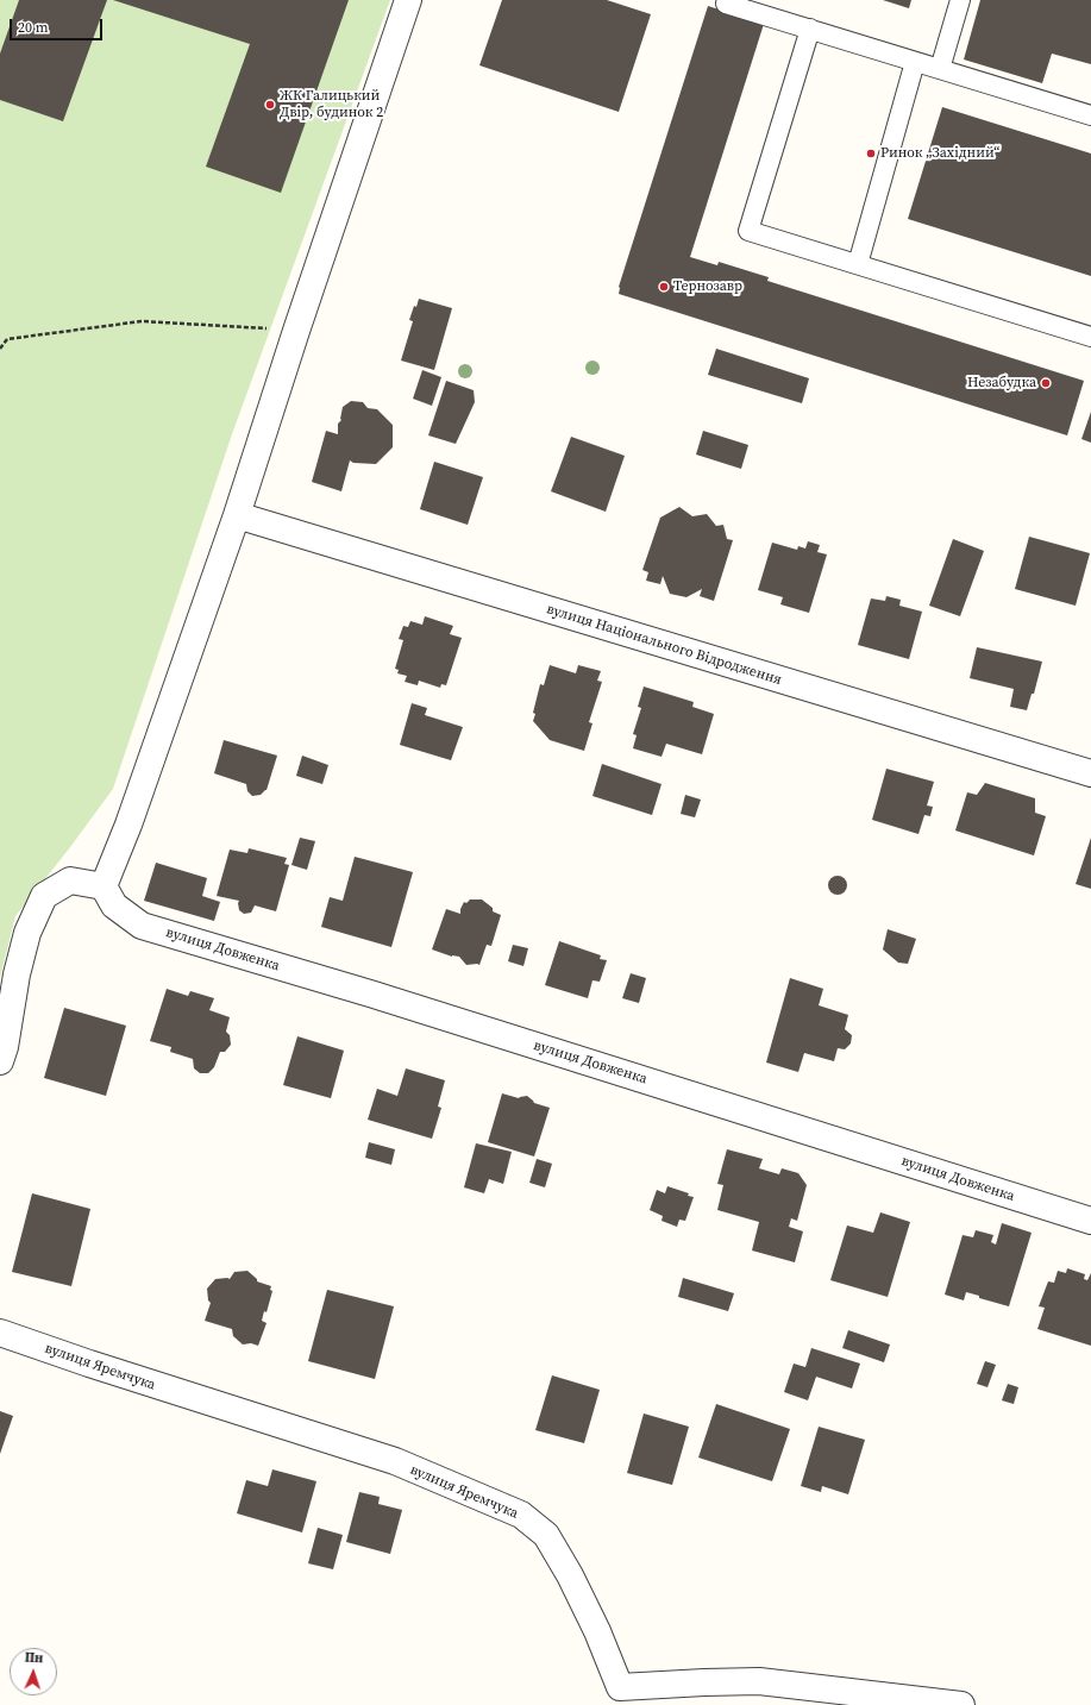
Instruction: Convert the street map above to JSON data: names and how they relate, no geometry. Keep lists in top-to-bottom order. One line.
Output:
{"streets":{"street":["вулиця Національного Відродження","вулиця Довженка","вулиця Яремчука"]},"places":["ЖК Галицький Двір, будинок 2","Ринок „Західний“","Тернозавр","Незабудка"],"scale_bar":"20 m","north":"top"}
